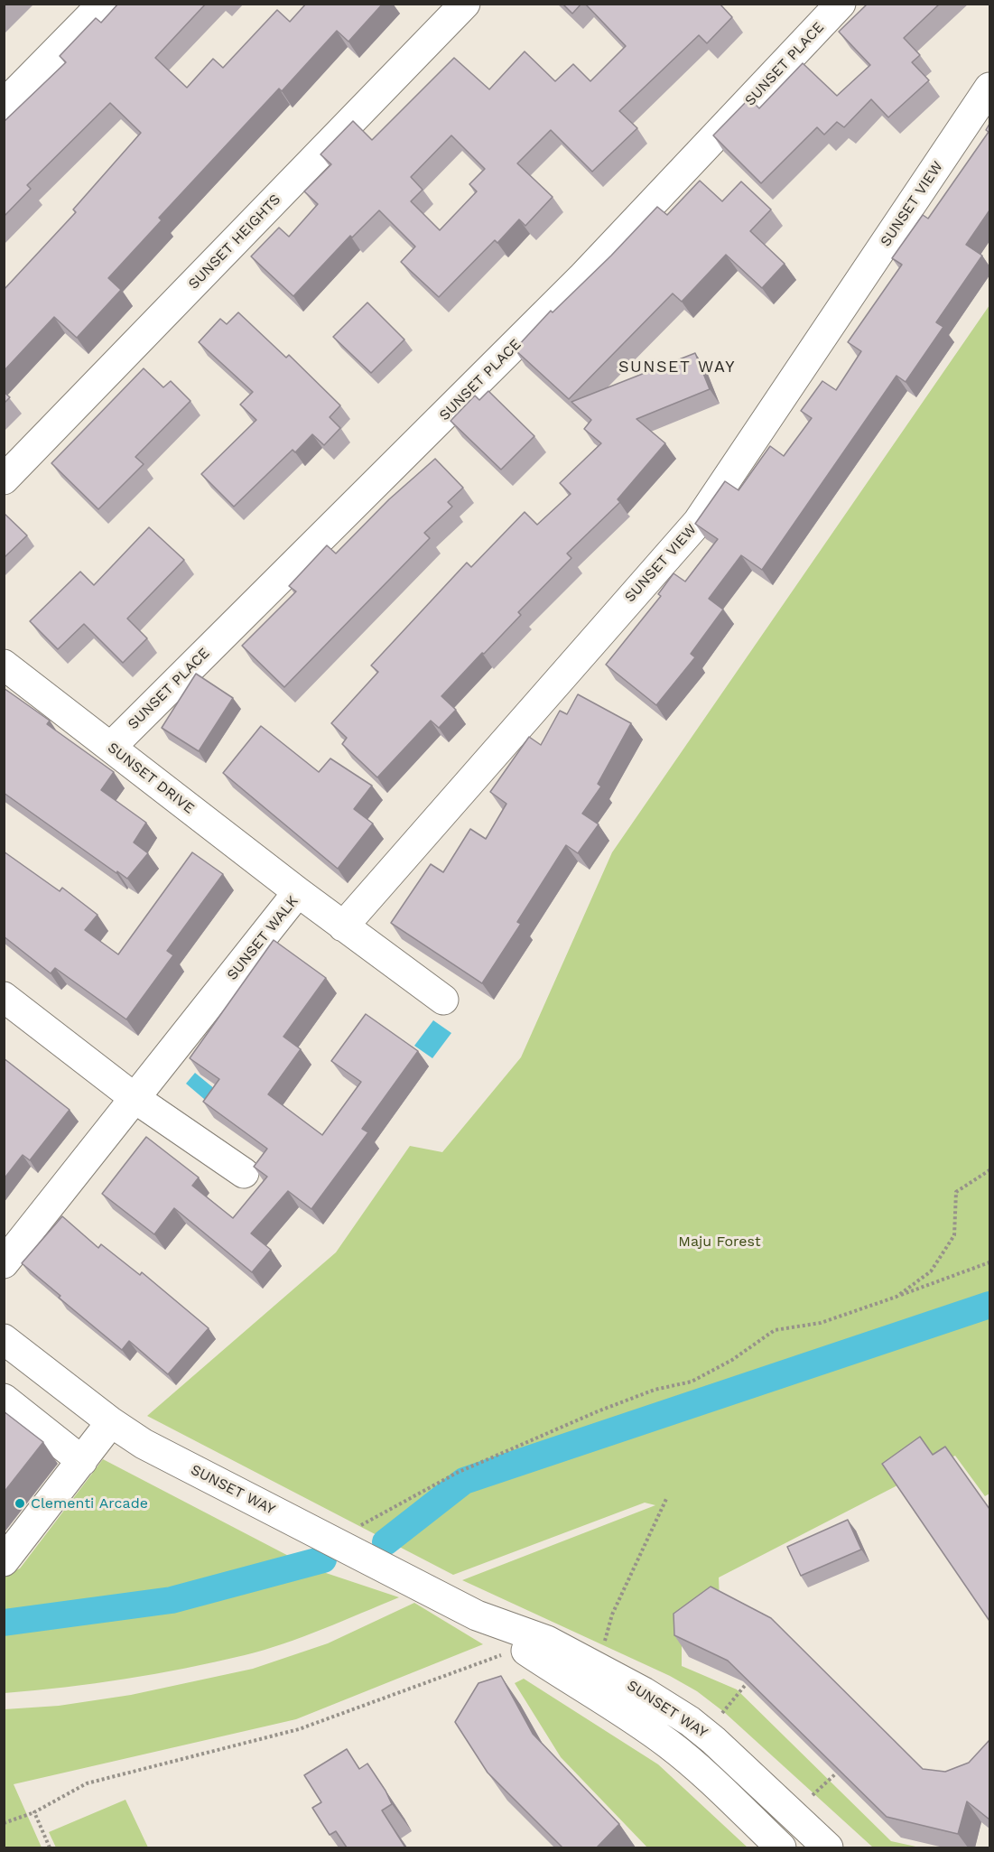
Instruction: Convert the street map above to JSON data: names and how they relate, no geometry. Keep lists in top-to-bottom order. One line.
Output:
{"streets":{"street":["SUNSET PLACE","SUNSET VIEW","SUNSET HEIGHTS","SUNSET DRIVE","SUNSET WALK","SUNSET WAY"]},"crossings":[["SUNSET PLACE","SUNSET DRIVE"],["SUNSET VIEW","SUNSET WALK"],["SUNSET DRIVE","SUNSET WALK"]],"districts":["SUNSET WAY"],"parks":["Maju Forest"],"places":["Clementi Arcade"]}
